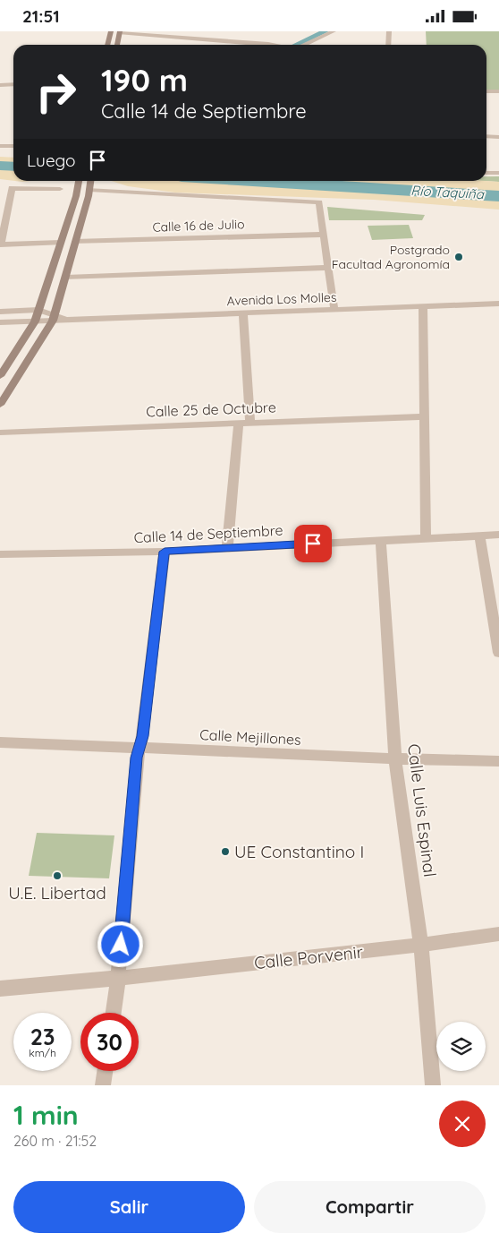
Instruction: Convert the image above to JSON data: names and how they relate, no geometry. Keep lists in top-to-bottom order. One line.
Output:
{"streets":{"street":["Calle 16 de Julio","Avenida Los Molles","Calle 25 de Octubre","Calle 14 de Septiembre","Calle Mejillones","Calle Luis Espinal","Calle Porvenir"]},"crossings":[["Calle 14 de Septiembre","Calle Luis Espinal"],["Calle Mejillones","Calle Luis Espinal"],["Calle Luis Espinal","Calle Porvenir"]],"water":["Río Taquiña"],"places":["Postgrado Facultad Agronomía","UE Constantino I","U.E. Libertad"],"page":{"status":"21:51","turn":["190 m","Calle 14 de Septiembre"],"then":"Luego","speed":"23 km/h","limit":"30","heading":["1 min","260 m · 21:52"],"buttons":["Salir","Compartir"]}}
